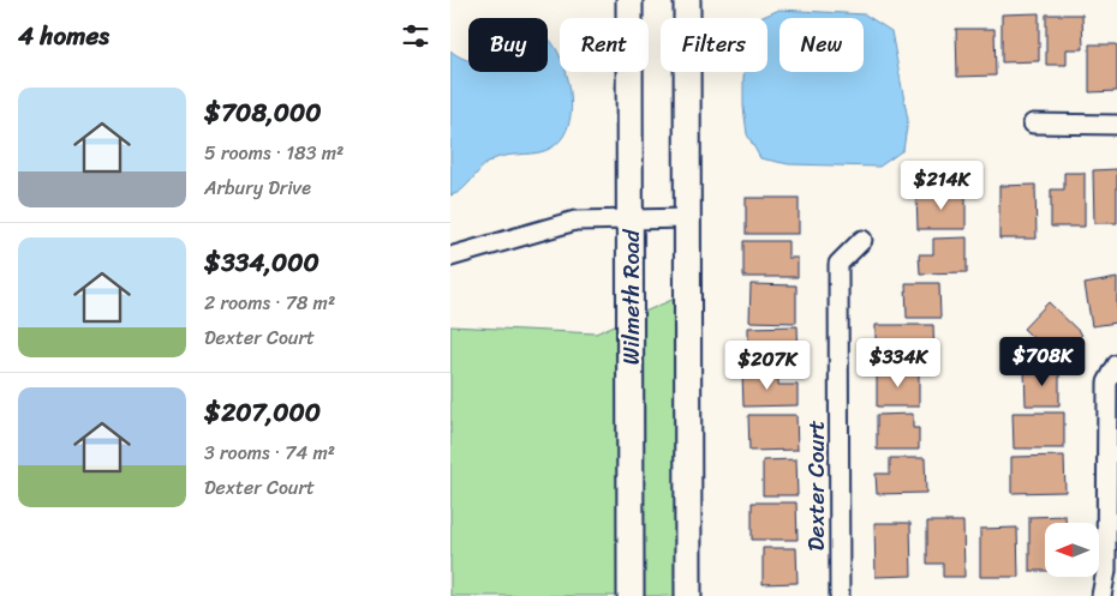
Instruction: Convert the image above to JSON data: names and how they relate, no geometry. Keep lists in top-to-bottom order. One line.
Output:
{"streets":{"main road":["Wilmeth Road"],"street":["Dexter Court"]},"north":"left","page":{"heading":"4 homes","chip":["Buy","Rent","Filters","New"],"list":[{"name":"$708,000","note":"5 rooms · 183 m² · Arbury Drive"},{"name":"$334,000","note":"2 rooms · 78 m² · Dexter Court"},{"name":"$207,000","note":"3 rooms · 74 m² · Dexter Court"}],"price":["$214K","$708K","$334K","$207K"]}}
